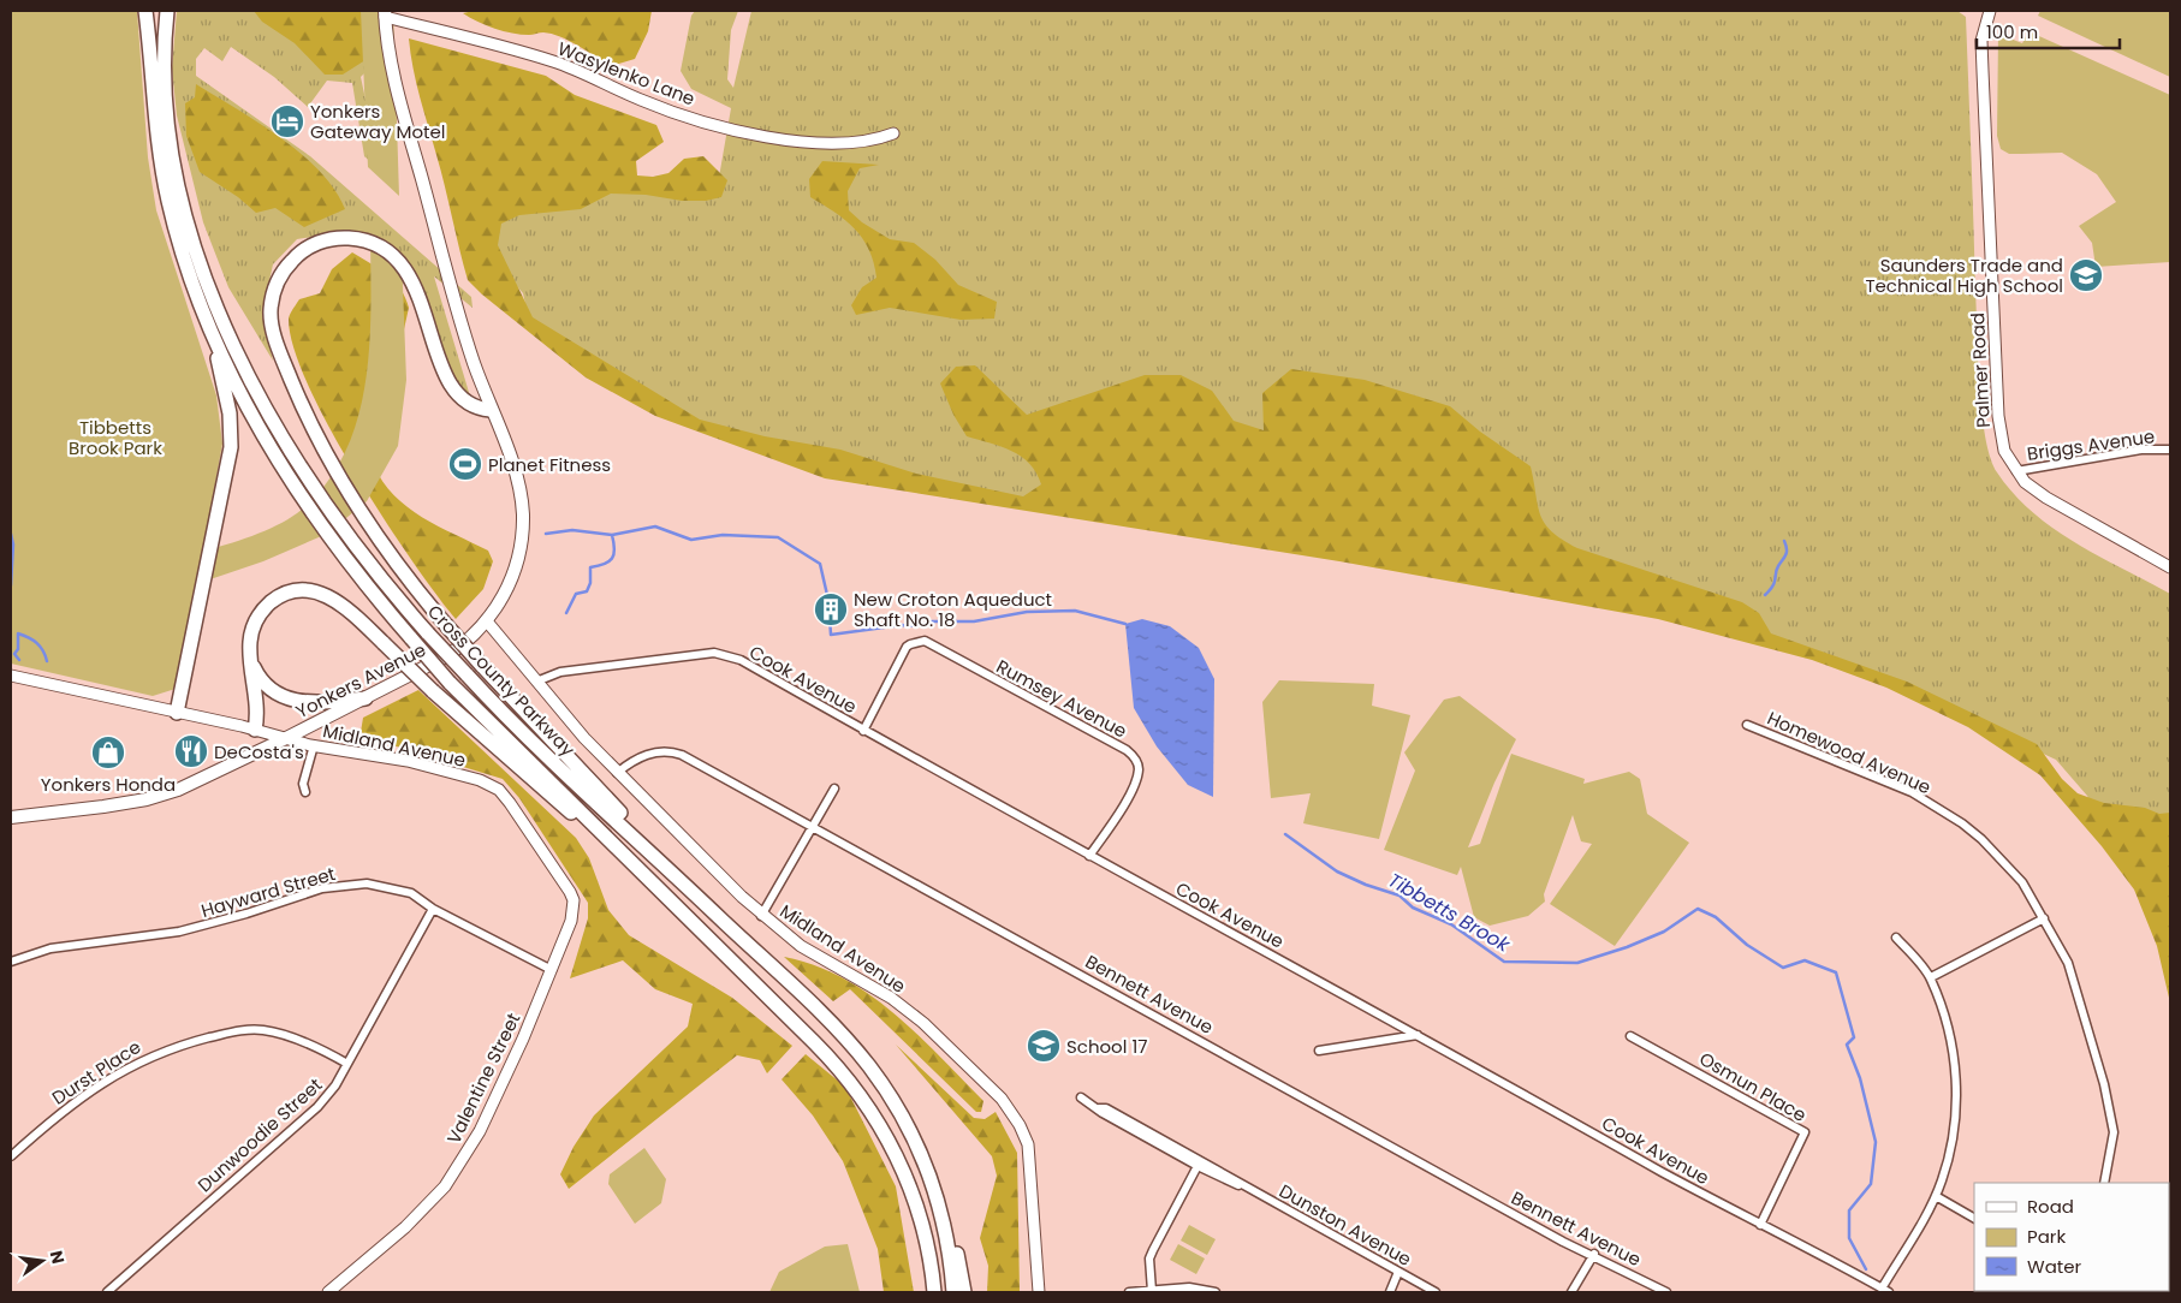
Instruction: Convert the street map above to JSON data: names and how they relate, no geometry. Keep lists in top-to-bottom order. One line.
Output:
{"streets":{"highway":["Cross County Parkway"],"main road":["Yonkers Avenue"],"street":["Wasylenko Lane","Palmer Road","Briggs Avenue","Cook Avenue","Rumsey Avenue","Midland Avenue","Homewood Avenue","Hayward Street","Bennett Avenue","Durst Place","Valentine Street","Osmun Place","Dunwoodie Street","Dunston Avenue"]},"crossings":[["Wasylenko Lane","Yonkers Avenue"],["Palmer Road","Briggs Avenue"],["Cook Avenue","Rumsey Avenue"],["Cook Avenue","Midland Avenue"],["Cook Avenue","Osmun Place"],["Yonkers Avenue","Midland Avenue"],["Midland Avenue","Bennett Avenue"],["Midland Avenue","Valentine Street"],["Hayward Street","Valentine Street"],["Hayward Street","Dunwoodie Street"],["Durst Place","Dunwoodie Street"]],"water":["Tibbetts Brook"],"parks":["Tibbetts Brook Park"],"places":{"hotel":["Yonkers Gateway Motel"],"school or university":["Saunders Trade and Technical High School","School 17"],"sports":["Planet Fitness"],"building":["New Croton Aqueduct Shaft No. 18"],"restaurant":["DeCosta's"],"shop":["Yonkers Honda"]},"legend":["Road","Park","Water"],"scale_bar":"100 m","north":"right"}
